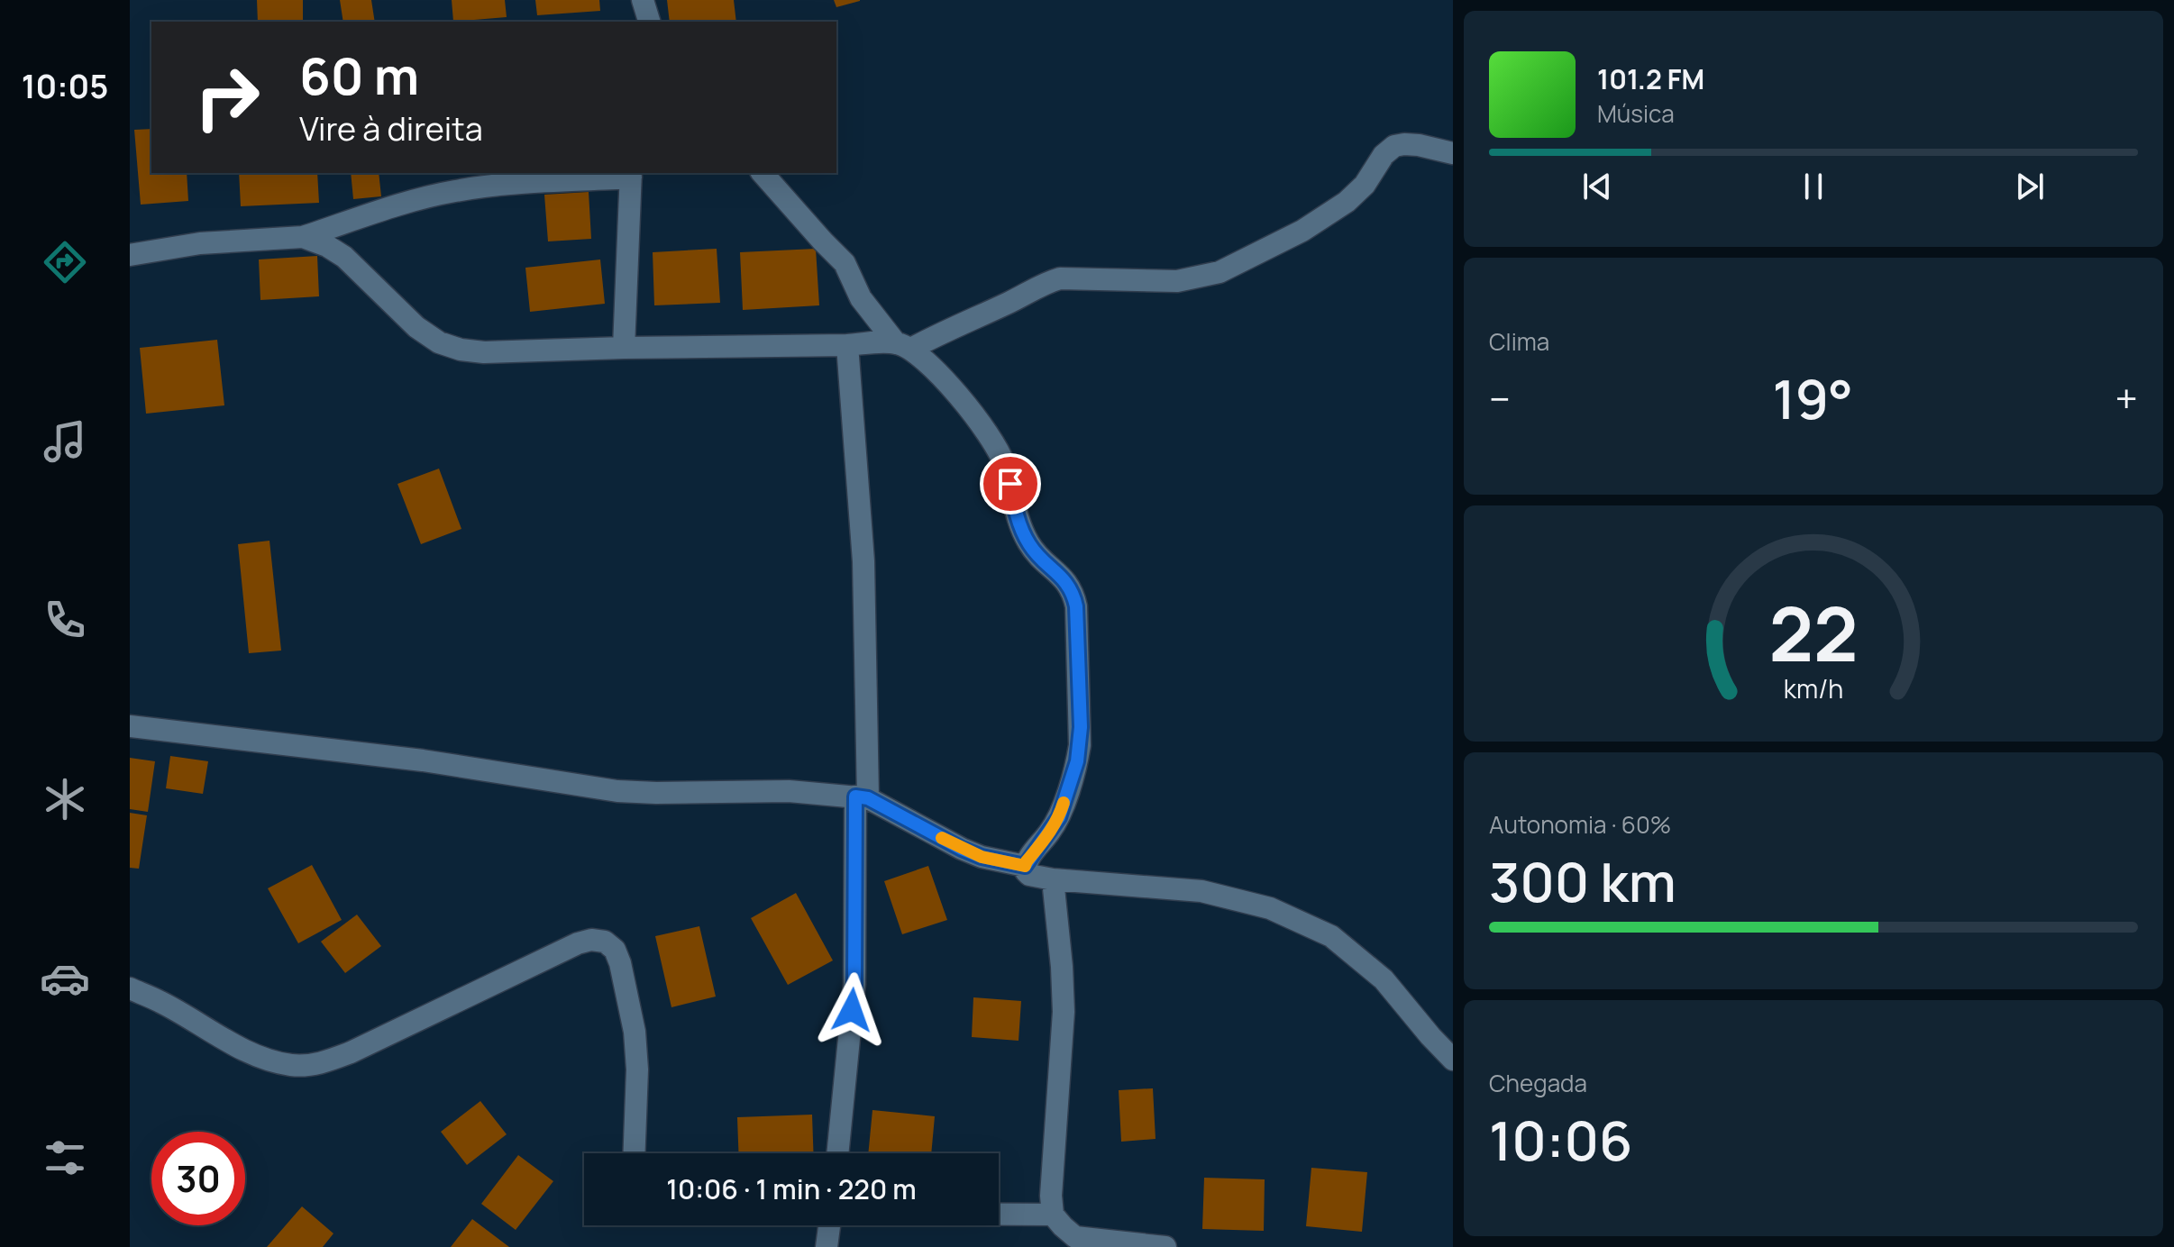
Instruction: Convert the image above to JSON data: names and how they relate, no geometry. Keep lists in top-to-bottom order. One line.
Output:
{"page":{"tabs":"10:05","turn":["60 m","Vire à direita"],"song":["101.2 FM","Música"],"tile":["Clima",["Autonomia · 60%","300 km"],["Chegada","10:06"]],"heat":["−","19°","+"],"limit":"30","trip":"10:06 · 1 min · 220 m","gauge":["22","km/h"]}}
